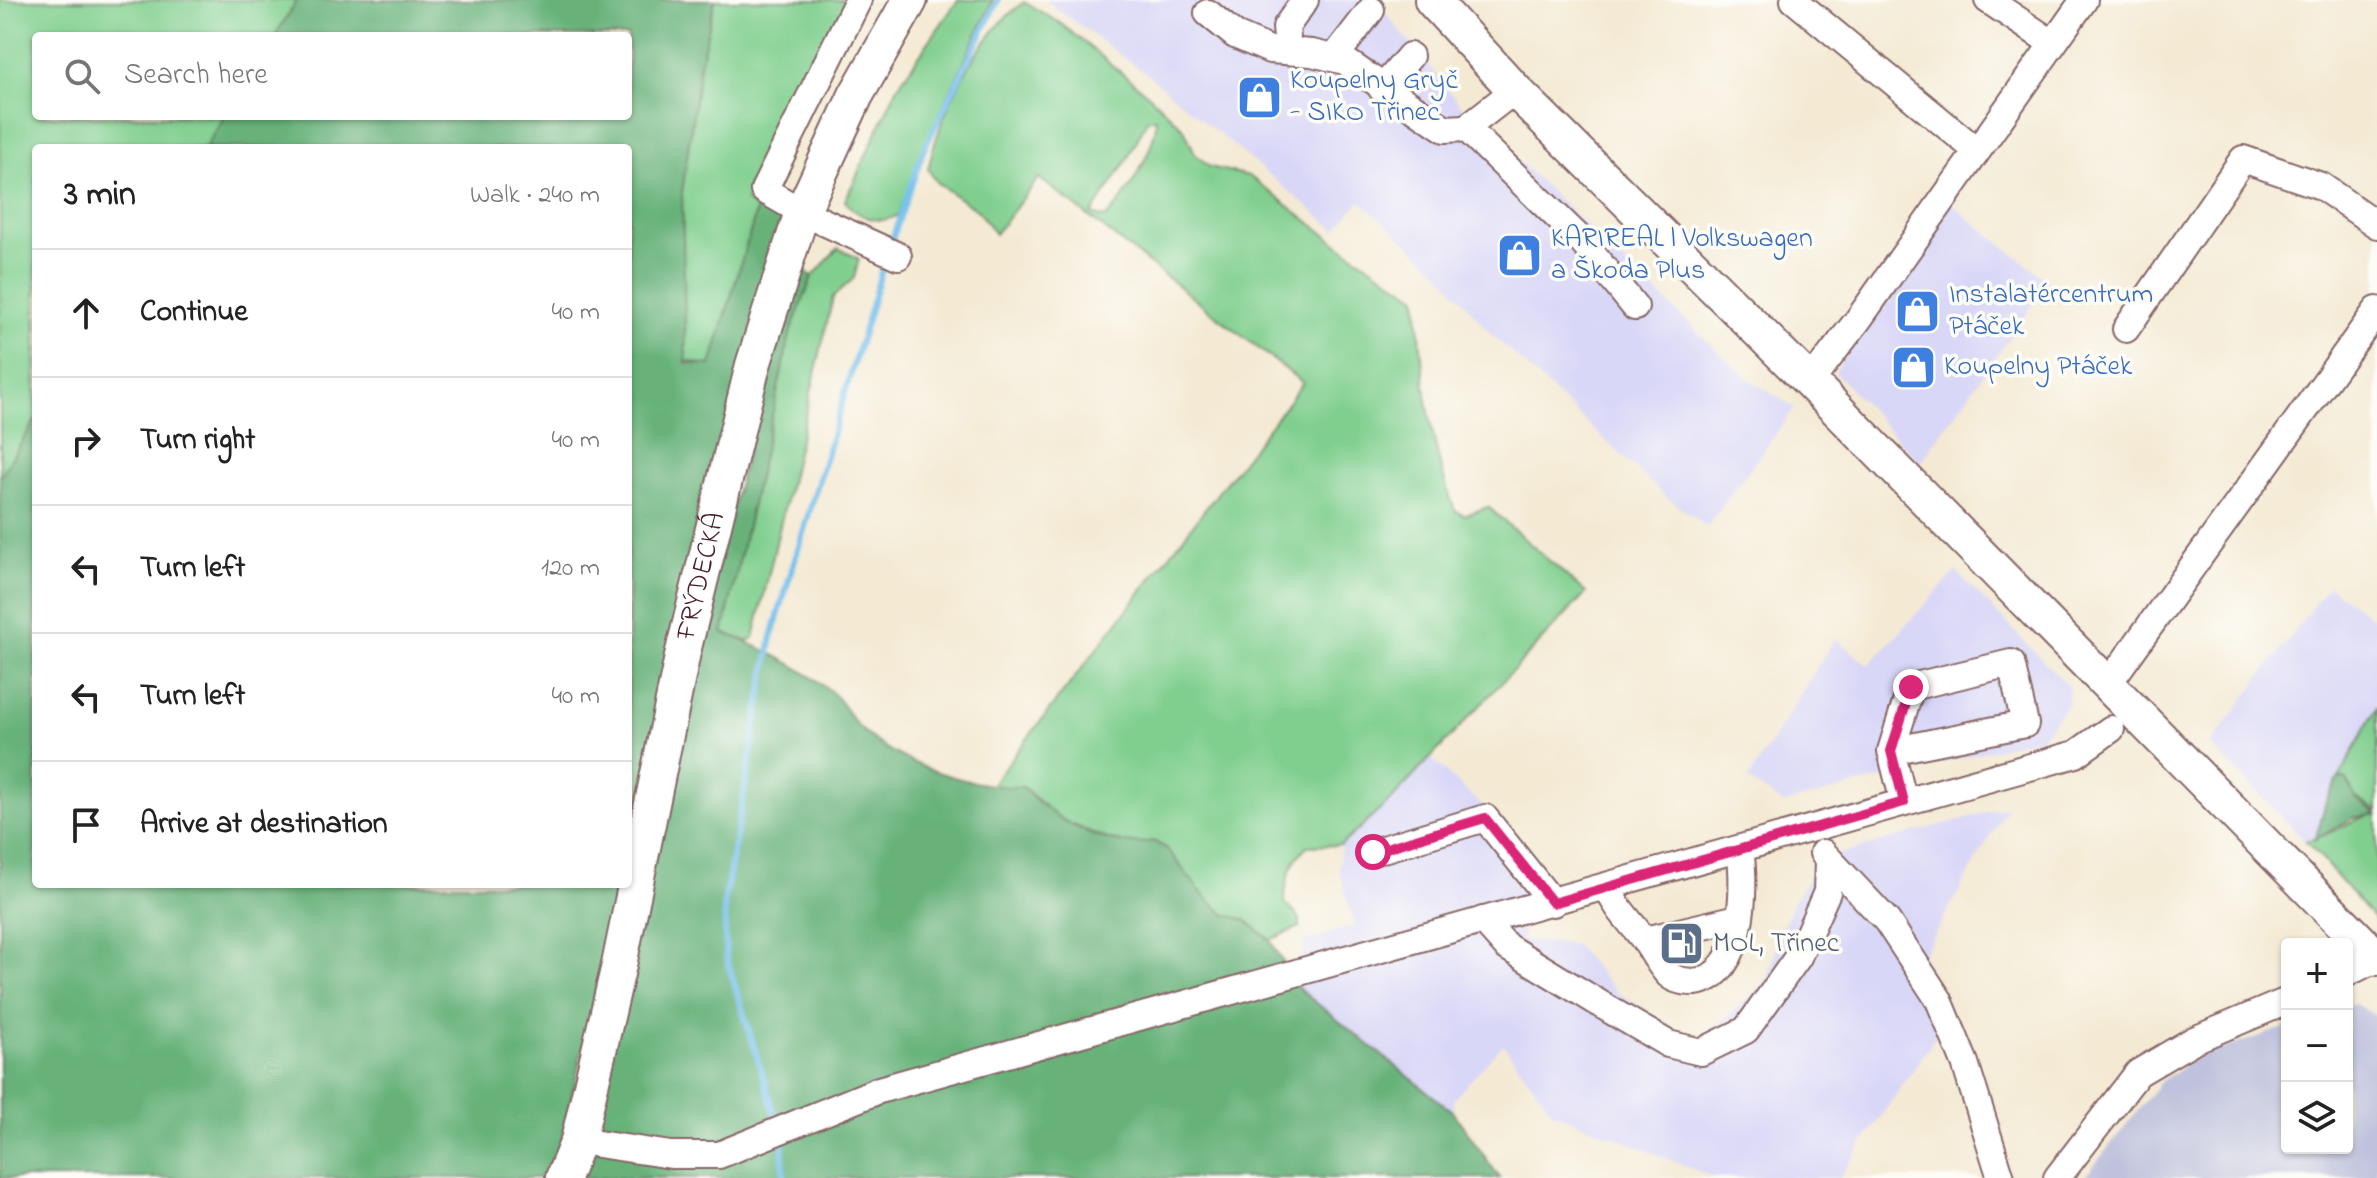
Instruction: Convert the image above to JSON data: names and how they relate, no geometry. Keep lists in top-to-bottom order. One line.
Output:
{"streets":{"main road":["FRÝDECKÁ"]},"places":{"shop":["Koupelny Gryč - SIKO Třinec","KARIREAL | Volkswagen a Škoda Plus","Instalatércentrum Ptáček","Koupelny Ptáček"],"fuel station":["MOL, Třinec"]},"page":{"search":"Search here","heading":["3 min","Walk · 240 m"],"list":[["Continue","40 m"],["Turn right","40 m"],["Turn left","120 m"],["Turn left","40 m"],"Arrive at destination"],"map_buttons":["+","−"]}}
